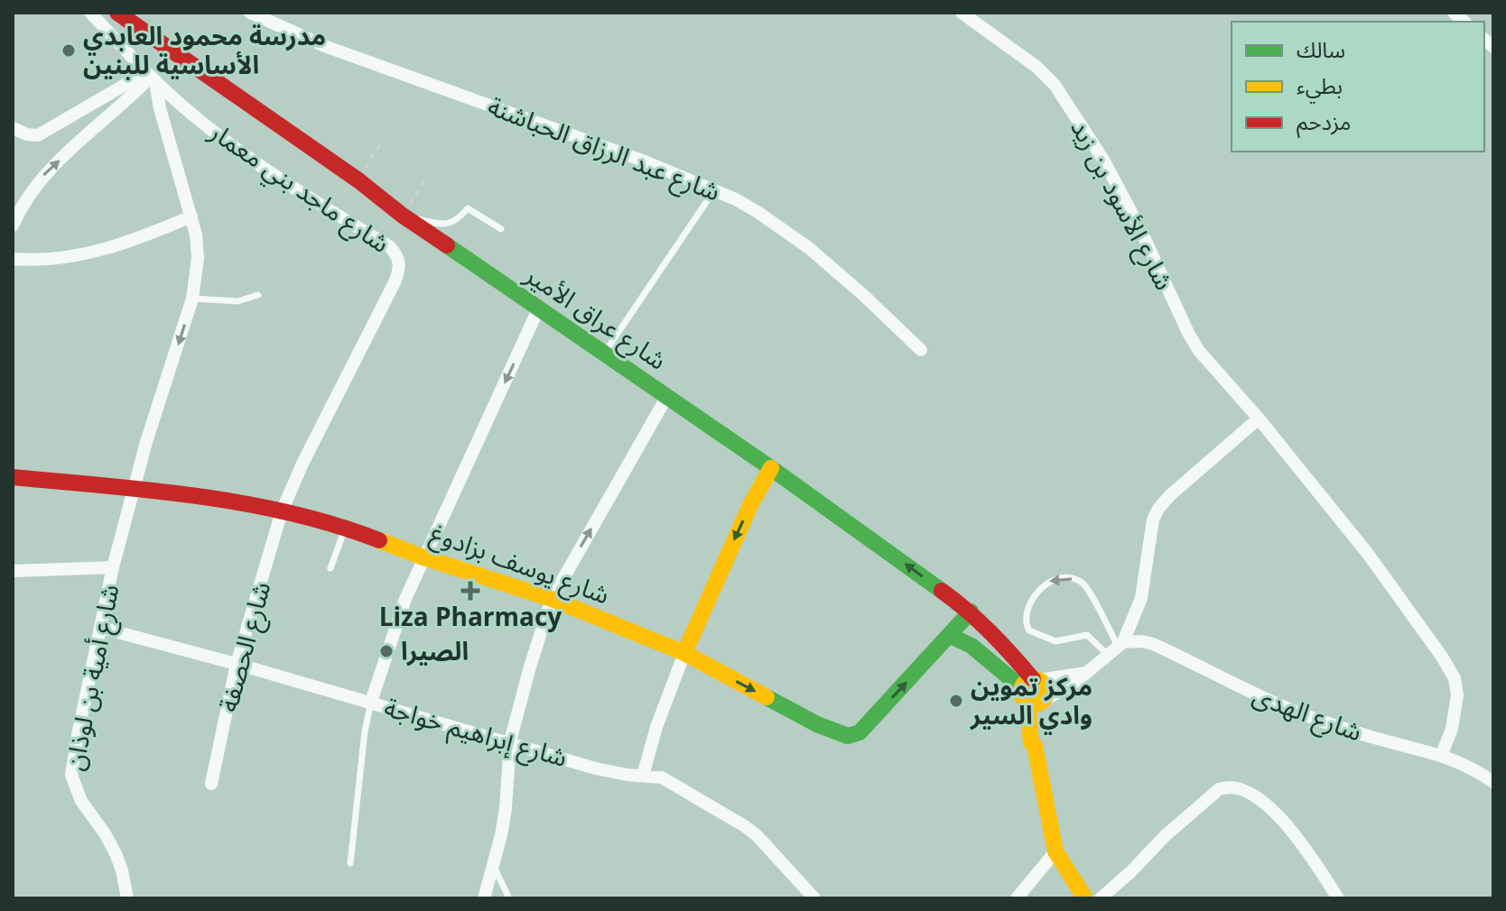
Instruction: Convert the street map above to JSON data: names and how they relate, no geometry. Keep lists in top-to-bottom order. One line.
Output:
{"streets":{"main road":["شارع عراق الأمير","شارع يوسف بزادوغ"],"street":["شارع عبد الرزاق الحباشنة","شارع ماجد بني معمار","شارع الأسود بن زيد","شارع الحصفة","شارع أمية بن لوذان","شارع الهدى","شارع إبراهيم خواجة"]},"crossings":[["شارع ماجد بني معمار","شارع يوسف بزادوغ"],["شارع ماجد بني معمار","شارع الحصفة"],["شارع ماجد بني معمار","شارع أمية بن لوذان"],["شارع الأسود بن زيد","شارع الهدى"],["شارع يوسف بزادوغ","شارع الحصفة"],["شارع يوسف بزادوغ","شارع أمية بن لوذان"],["شارع الحصفة","شارع إبراهيم خواجة"],["شارع أمية بن لوذان","شارع إبراهيم خواجة"]],"places":{"other":["مدرسة محمود العابدي الأساسية للبنين","الصيرا","مركز تموين وادي السير"],"health":["Liza Pharmacy"]},"legend":["سالك","بطيء","مزدحم"]}
